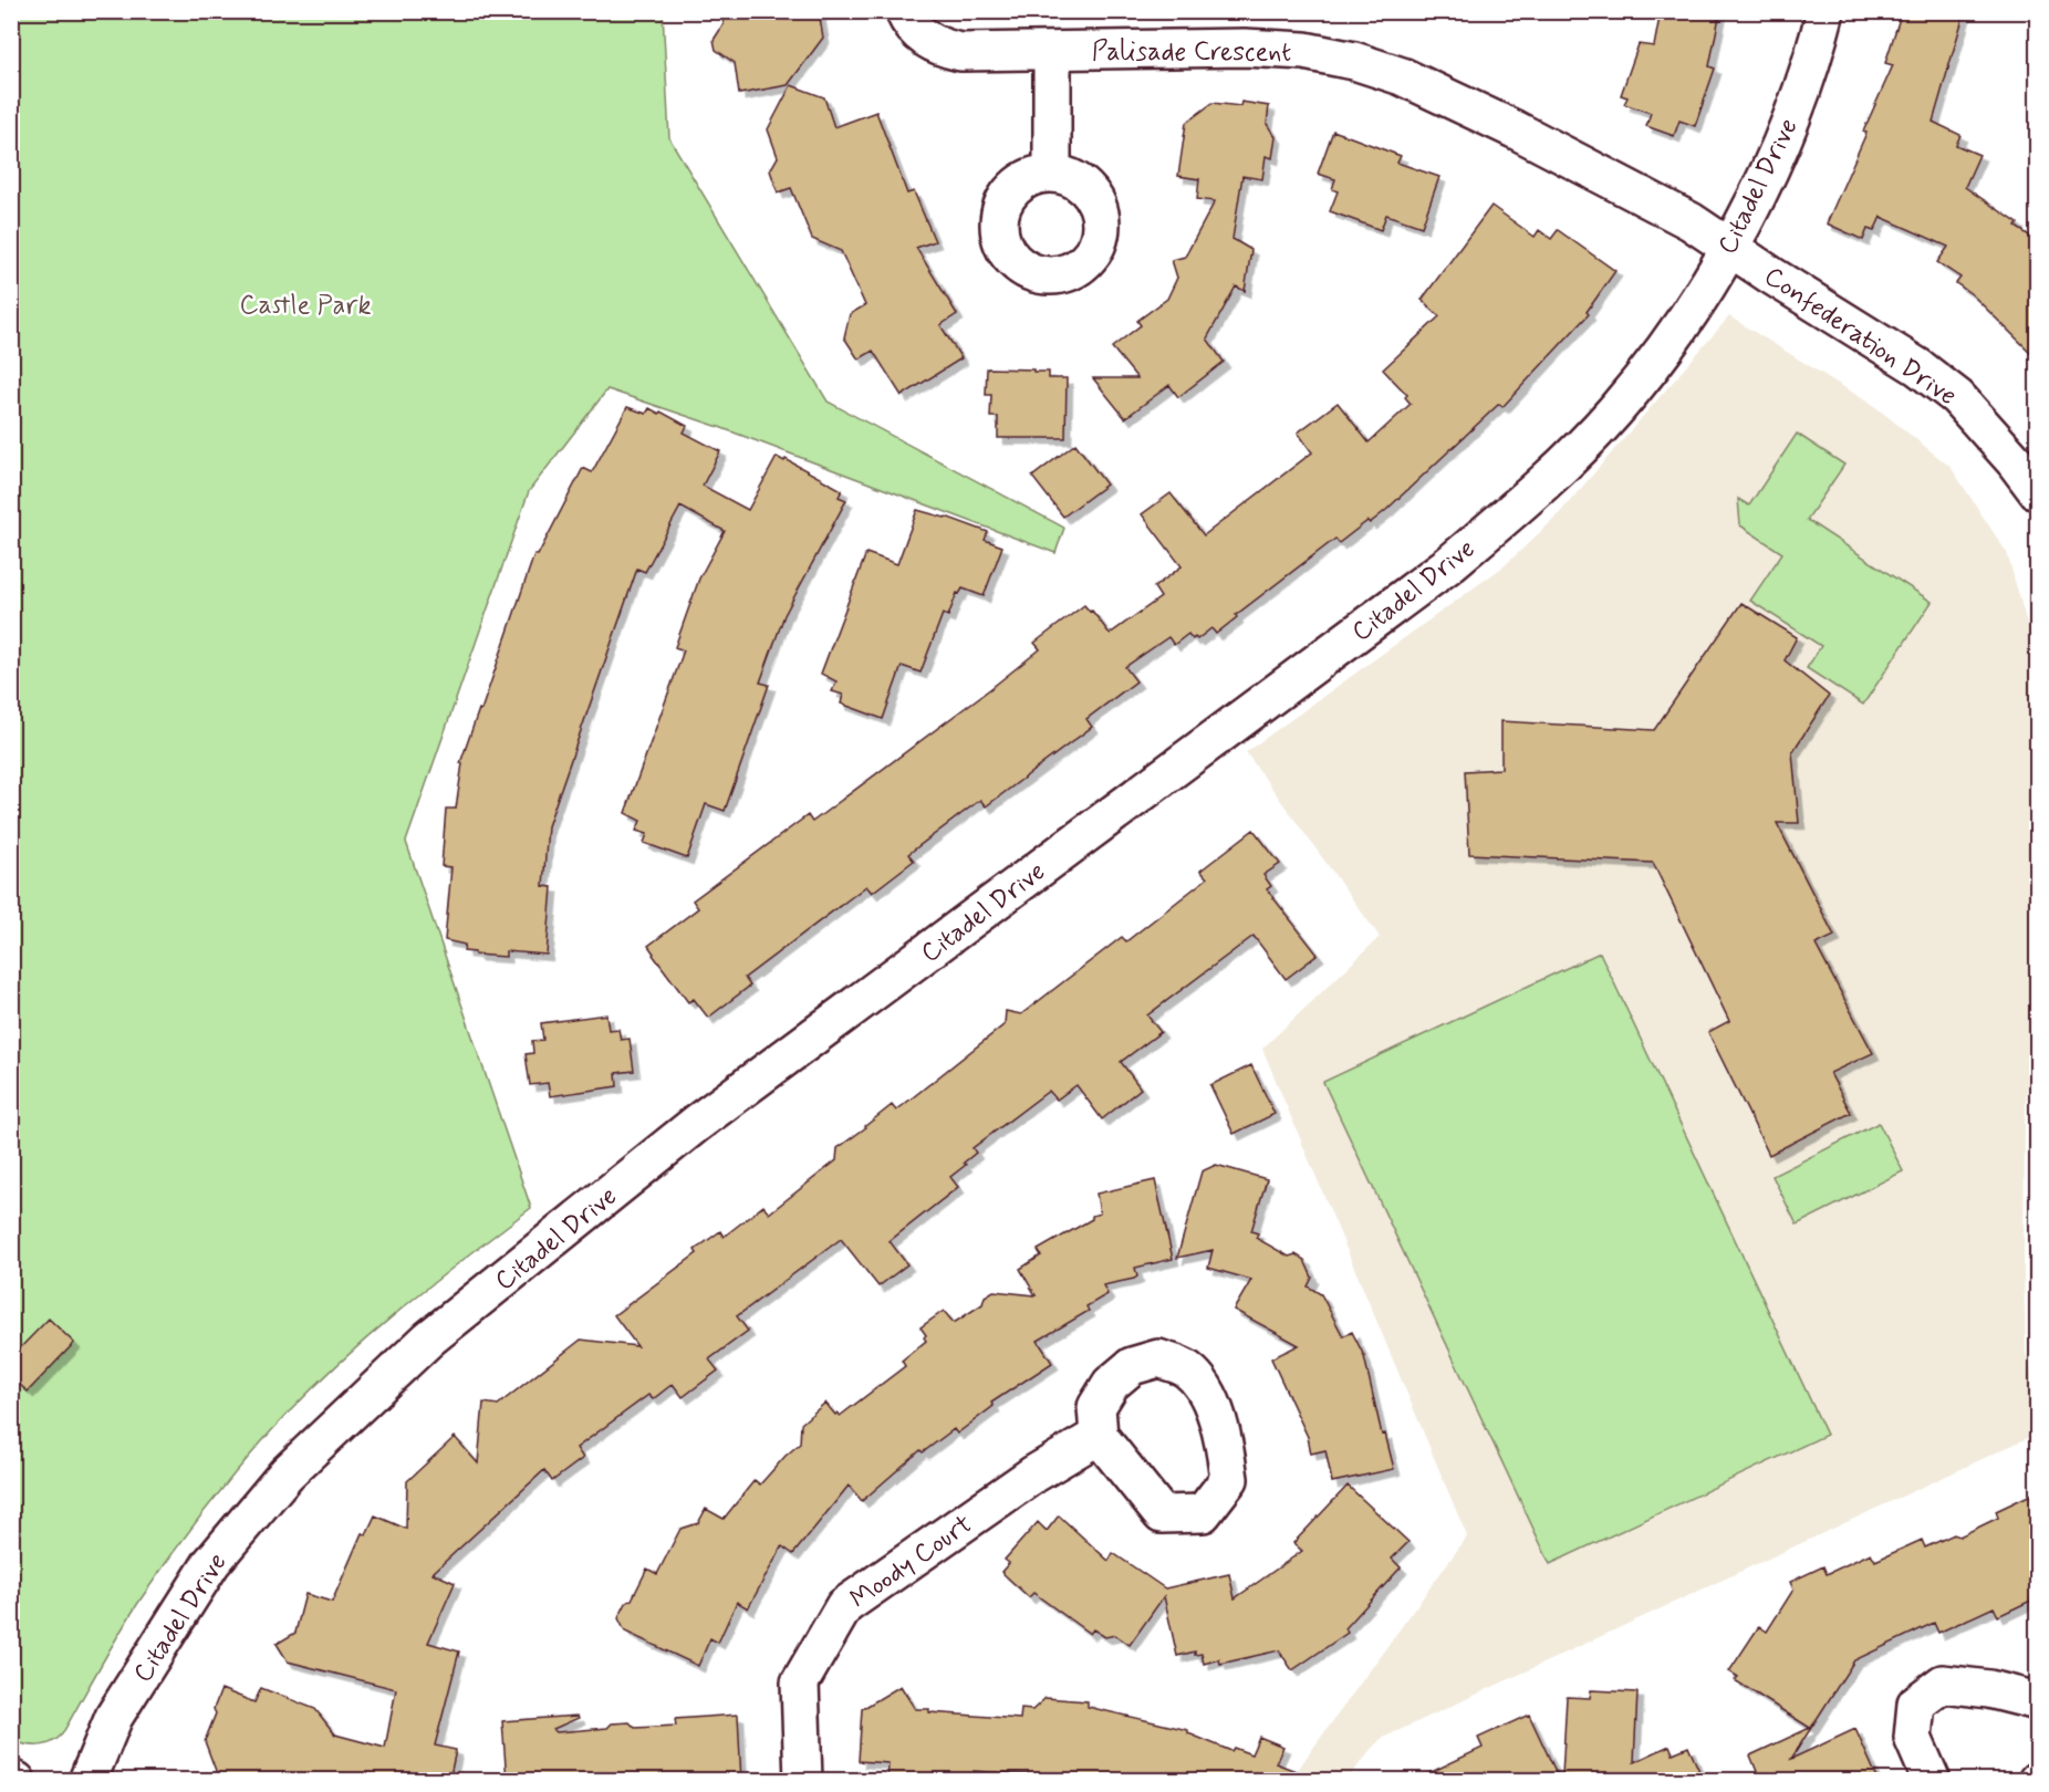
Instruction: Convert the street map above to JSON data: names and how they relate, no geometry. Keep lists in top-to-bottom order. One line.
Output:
{"streets":{"street":["Palisade Crescent","Citadel Drive","Confederation Drive","Moody Court"]},"crossings":[["Palisade Crescent","Citadel Drive"],["Palisade Crescent","Confederation Drive"],["Citadel Drive","Confederation Drive"]],"parks":["Castle Park"]}
